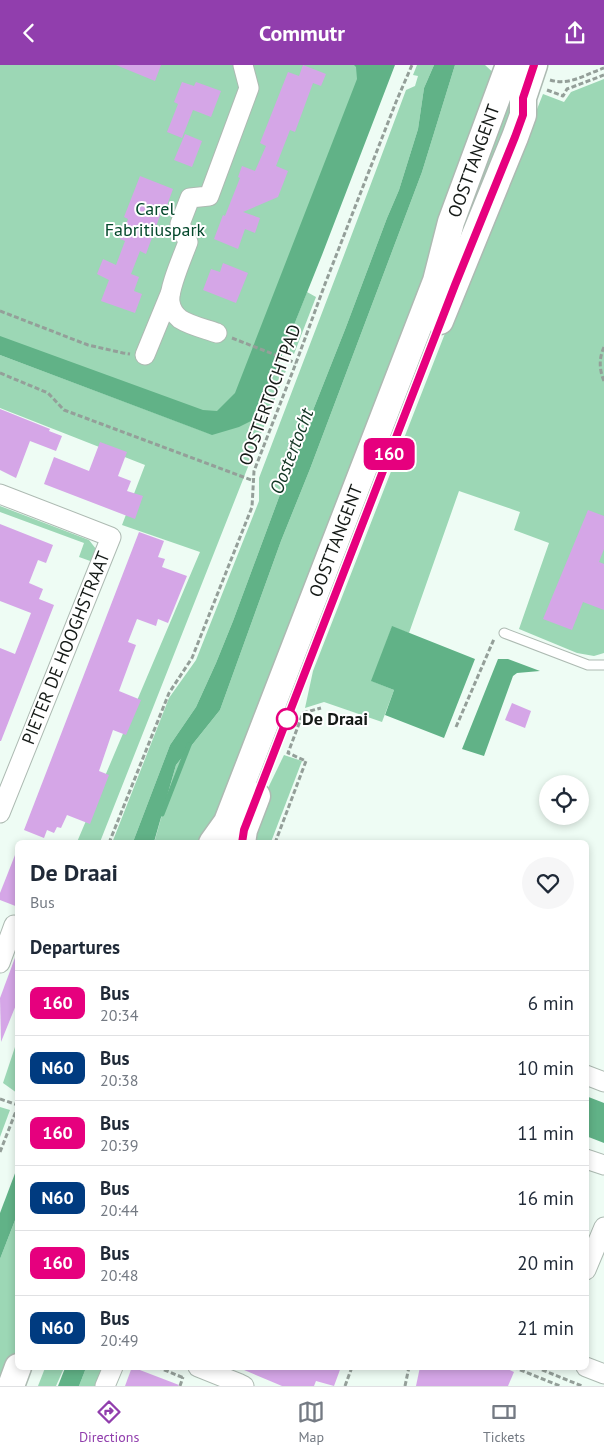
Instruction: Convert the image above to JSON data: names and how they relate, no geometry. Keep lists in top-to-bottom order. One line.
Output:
{"streets":{"main road":["OOSTTANGENT"],"street":["PIETER DE HOOGHSTRAAT"],"path":["OOSTERTOCHTPAD"]},"water":["Oostertocht"],"parks":["Carel Fabritiuspark"],"places":["De Draai"],"lines":["bus line 160"],"page":{"header":"Commutr","on_map":"160","heading":[["De Draai","Bus"],"Departures"],"list":[{"mark":"160","name":"Bus","note":"20:34","value":"6 min"},{"mark":"N60","name":"Bus","note":"20:38","value":"10 min"},{"mark":"160","name":"Bus","note":"20:39","value":"11 min"},{"mark":"N60","name":"Bus","note":"20:44","value":"16 min"},{"mark":"160","name":"Bus","note":"20:48","value":"20 min"},{"mark":"N60","name":"Bus","note":"20:49","value":"21 min"}],"tabs":["Directions","Map","Tickets"]}}
